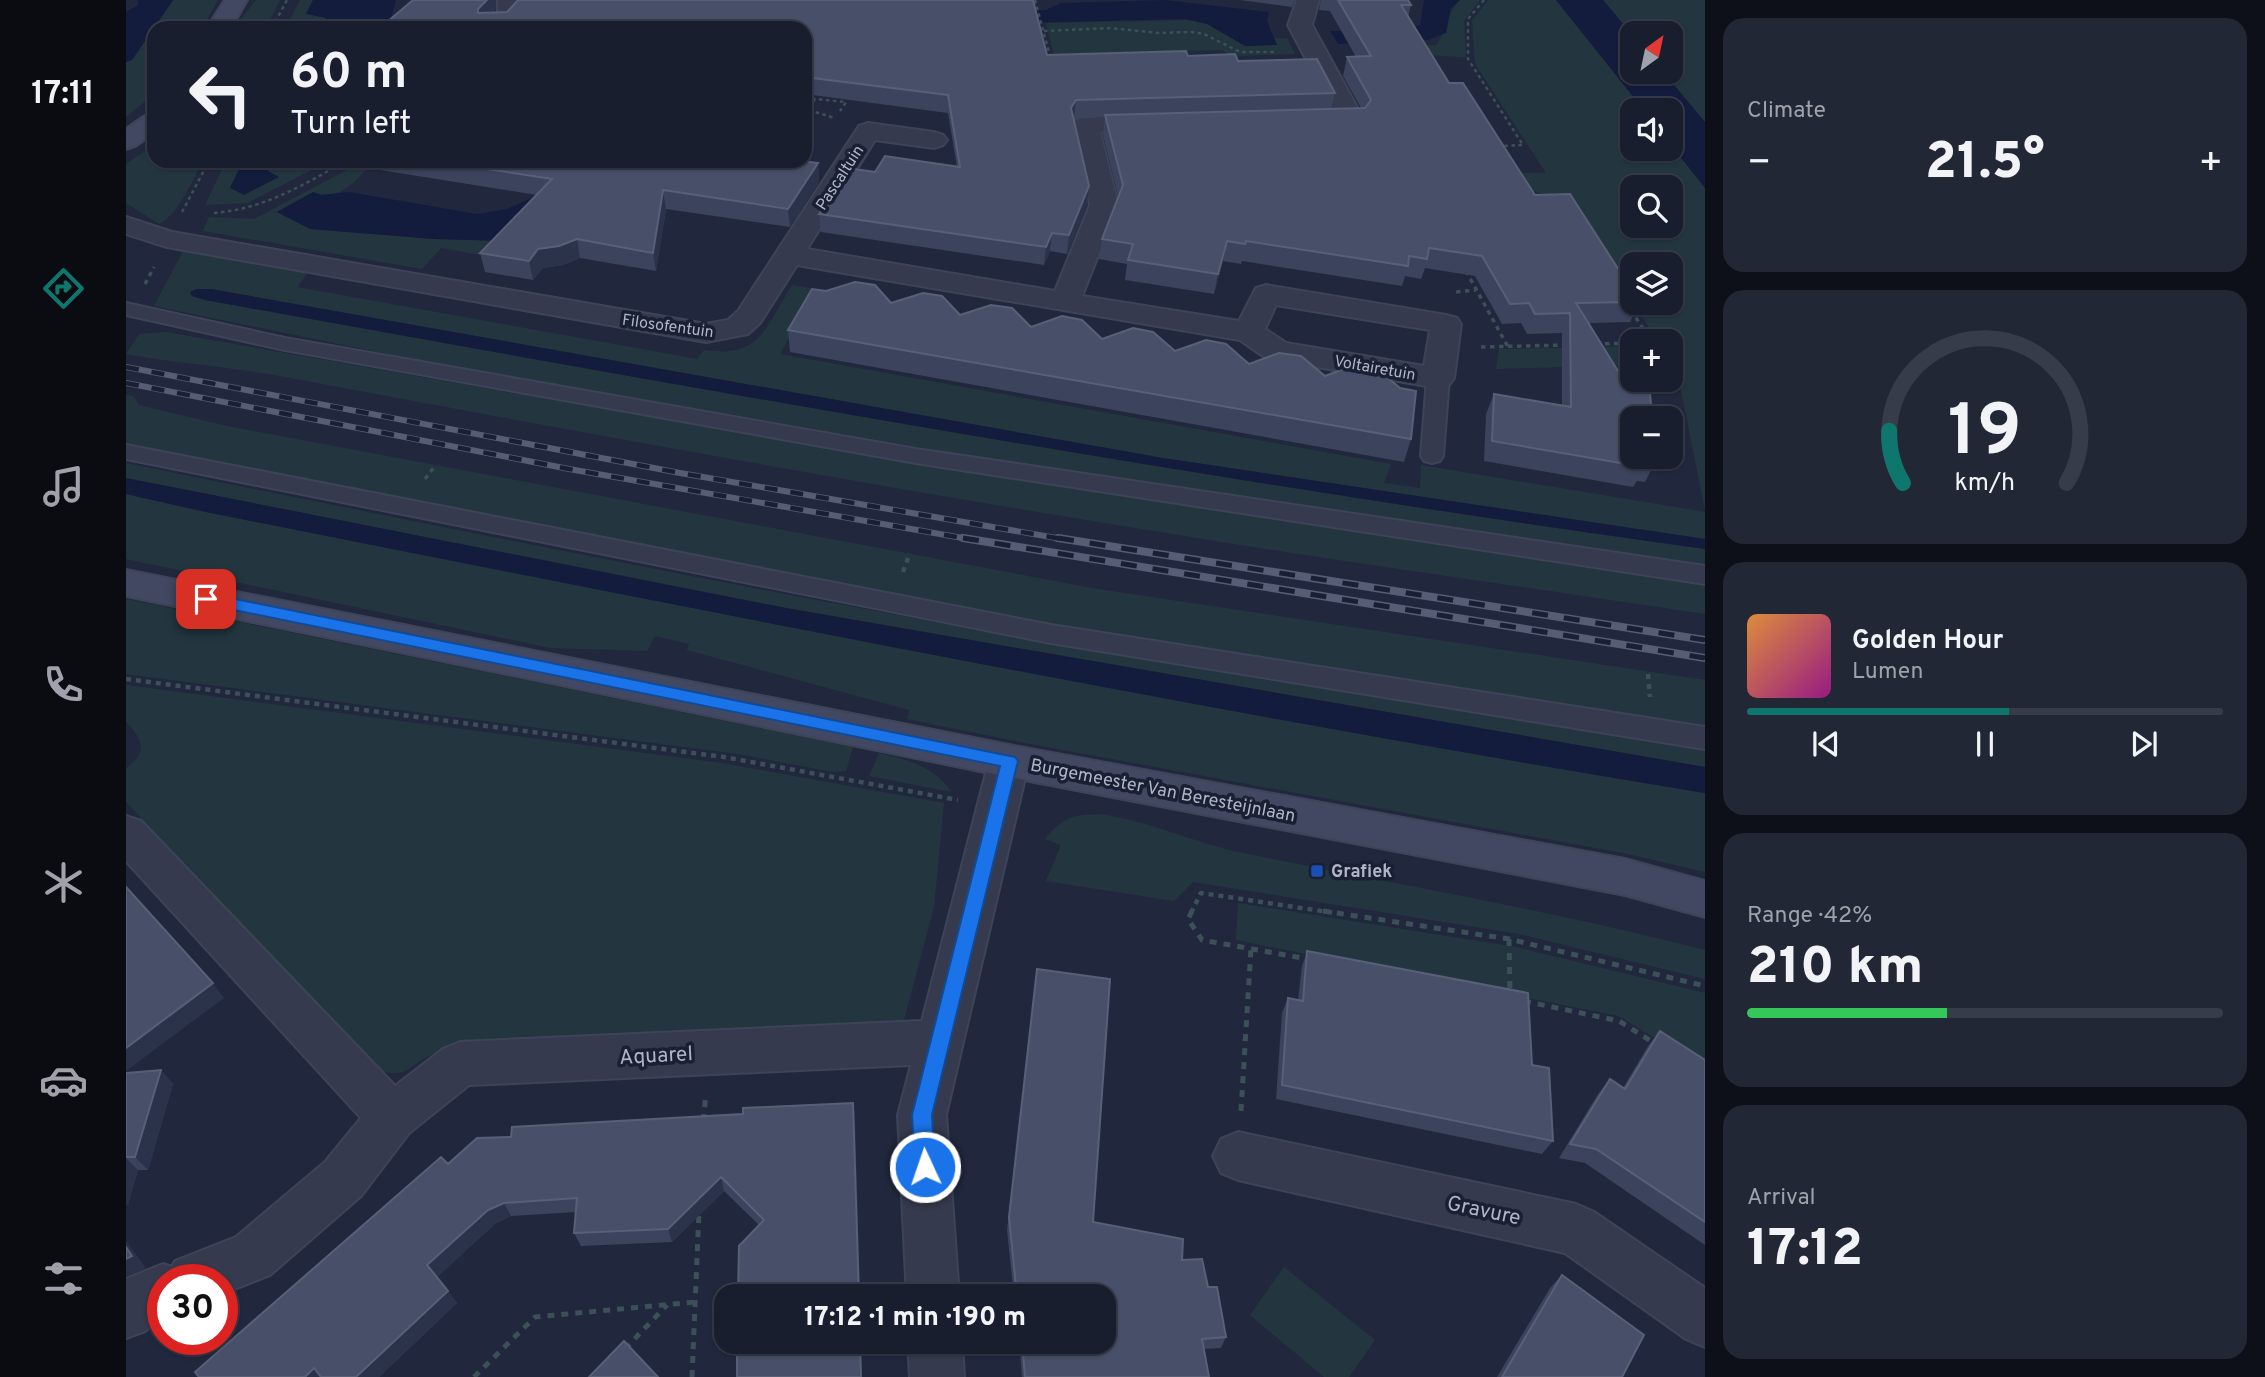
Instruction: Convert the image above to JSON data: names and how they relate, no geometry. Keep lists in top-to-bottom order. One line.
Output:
{"streets":{"main road":["Burgemeester Van Beresteijnlaan"],"street":["Pascaltuin","Filosofentuin","Voltairetuin","Aquarel","Gravure"]},"crossings":[["Pascaltuin","Filosofentuin"]],"places":{"transit":["Grafiek"]},"north":"top right","page":{"tabs":"17:11","tile":["Climate",["Range · 42%","210 km"],["Arrival","17:12"]],"map_buttons":["+","−"],"turn":["60 m","Turn left"],"heat":["−","21.5°","+"],"song":["Golden Hour","Lumen"],"limit":"30","trip":"17:12 · 1 min · 190 m","gauge":["19","km/h"]}}
